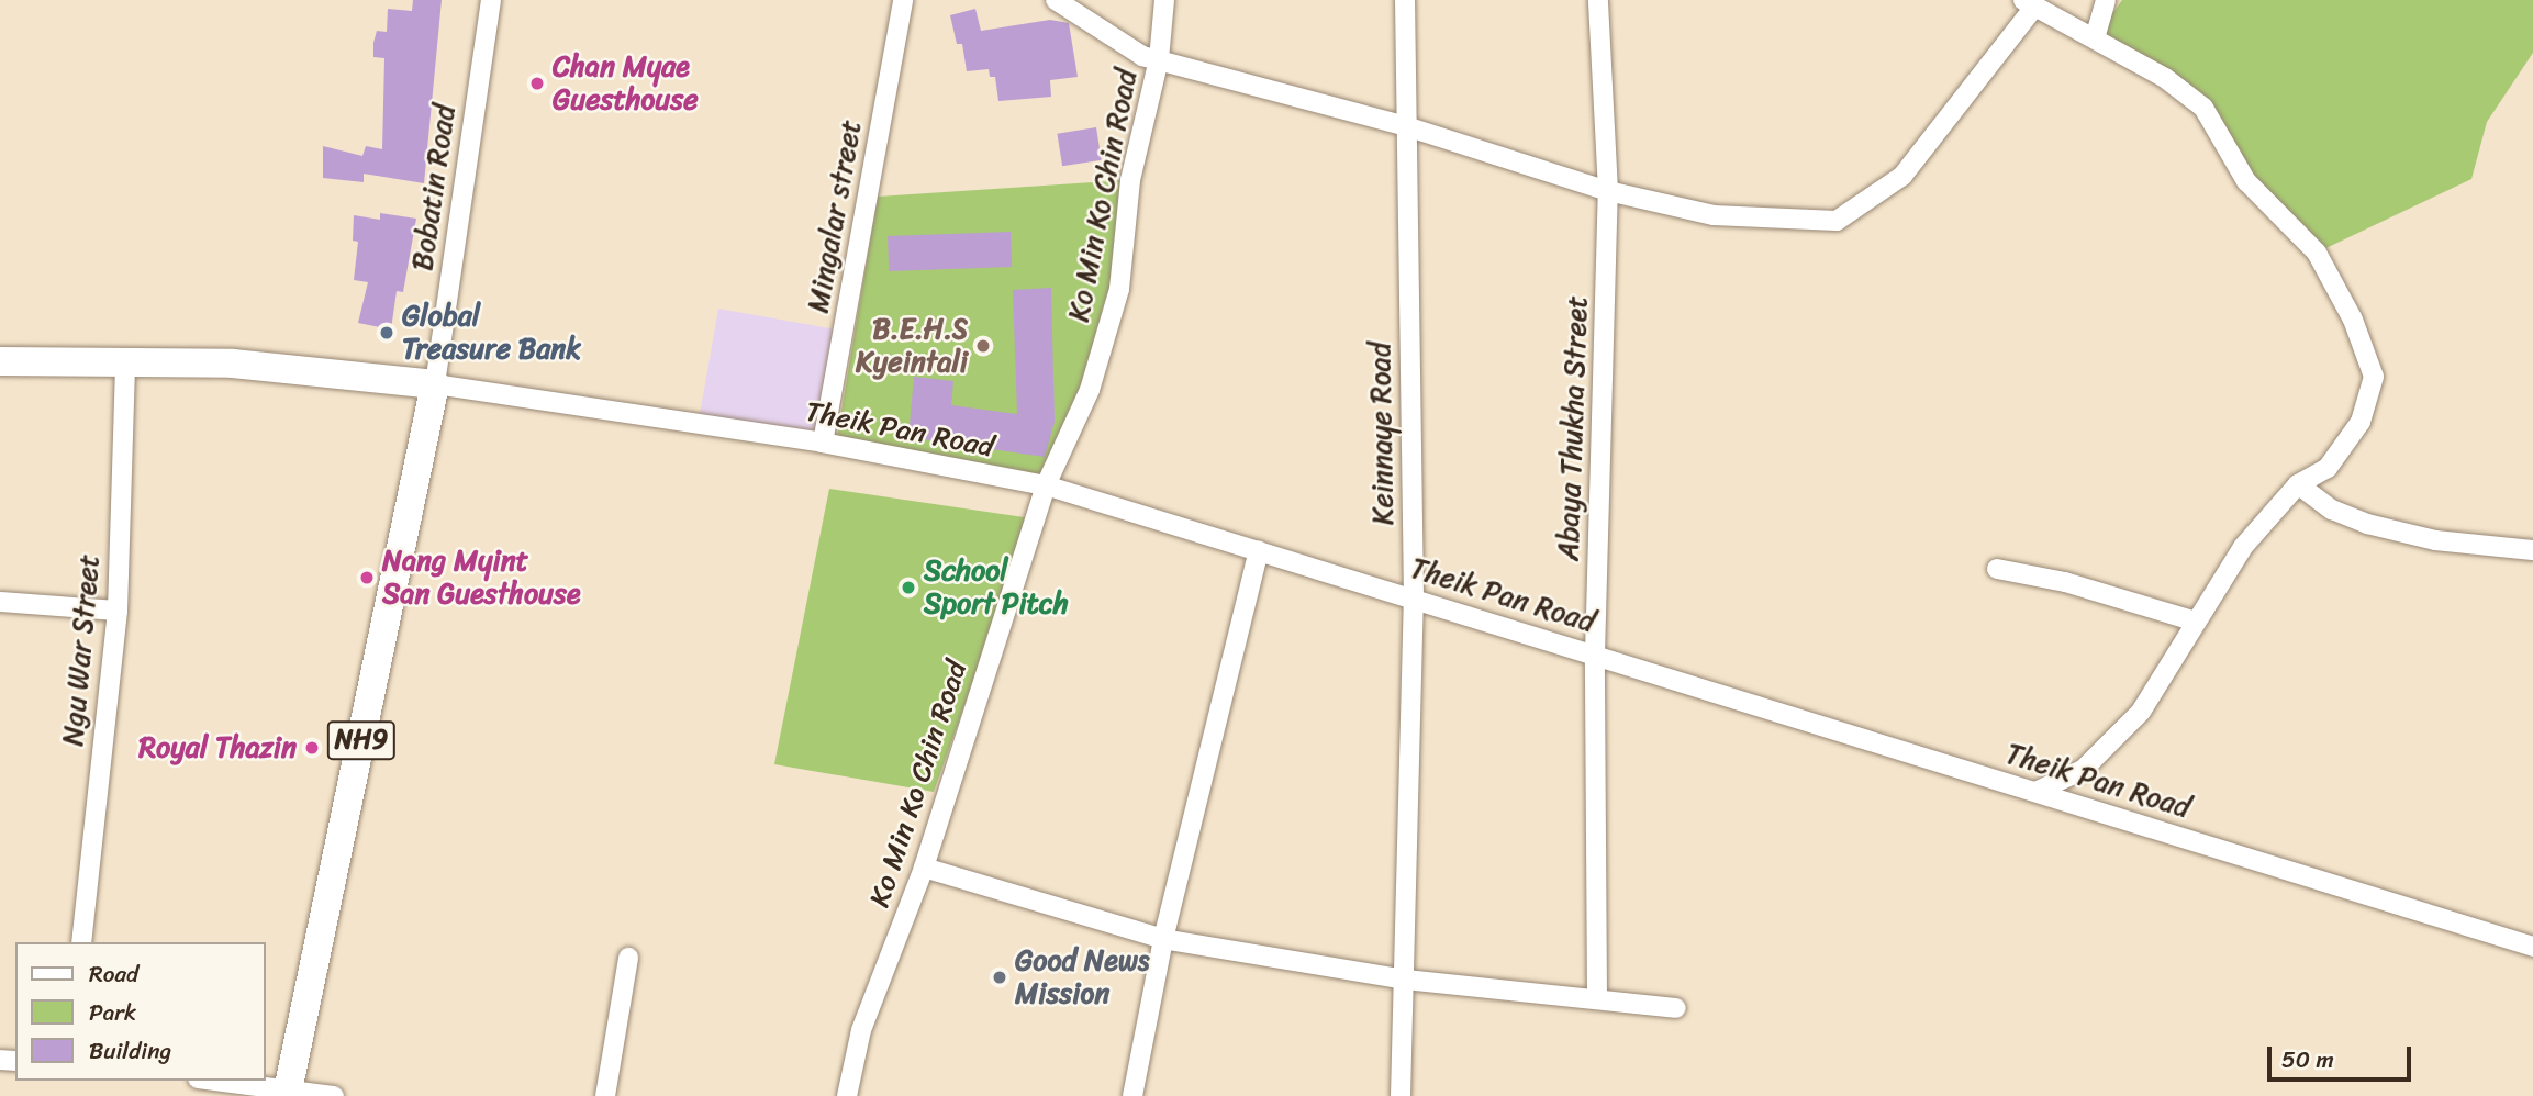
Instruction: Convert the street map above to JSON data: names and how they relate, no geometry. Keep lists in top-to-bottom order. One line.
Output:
{"streets":{"highway":["NH9"],"street":["Bobatin Road","Ko Min Ko Chin Road","Mingalar street","Abaya Thukha Street","Theik Pan Road","Keinnaye Road","Ngu War Street"]},"crossings":[["Bobatin Road","Theik Pan Road"],["Bobatin Road","NH9"],["Ko Min Ko Chin Road","Theik Pan Road"],["Mingalar street","Theik Pan Road"],["Abaya Thukha Street","Theik Pan Road"],["Theik Pan Road","Keinnaye Road"],["Theik Pan Road","NH9"]],"places":["Chan Myae Guesthouse","Global Treasure Bank","B.E.H.S Kyeintali","Nang Myint San Guesthouse","School Sport Pitch","Royal Thazin","Good News Mission"],"legend":["Road","Park","Building"],"scale_bar":"50 m"}
